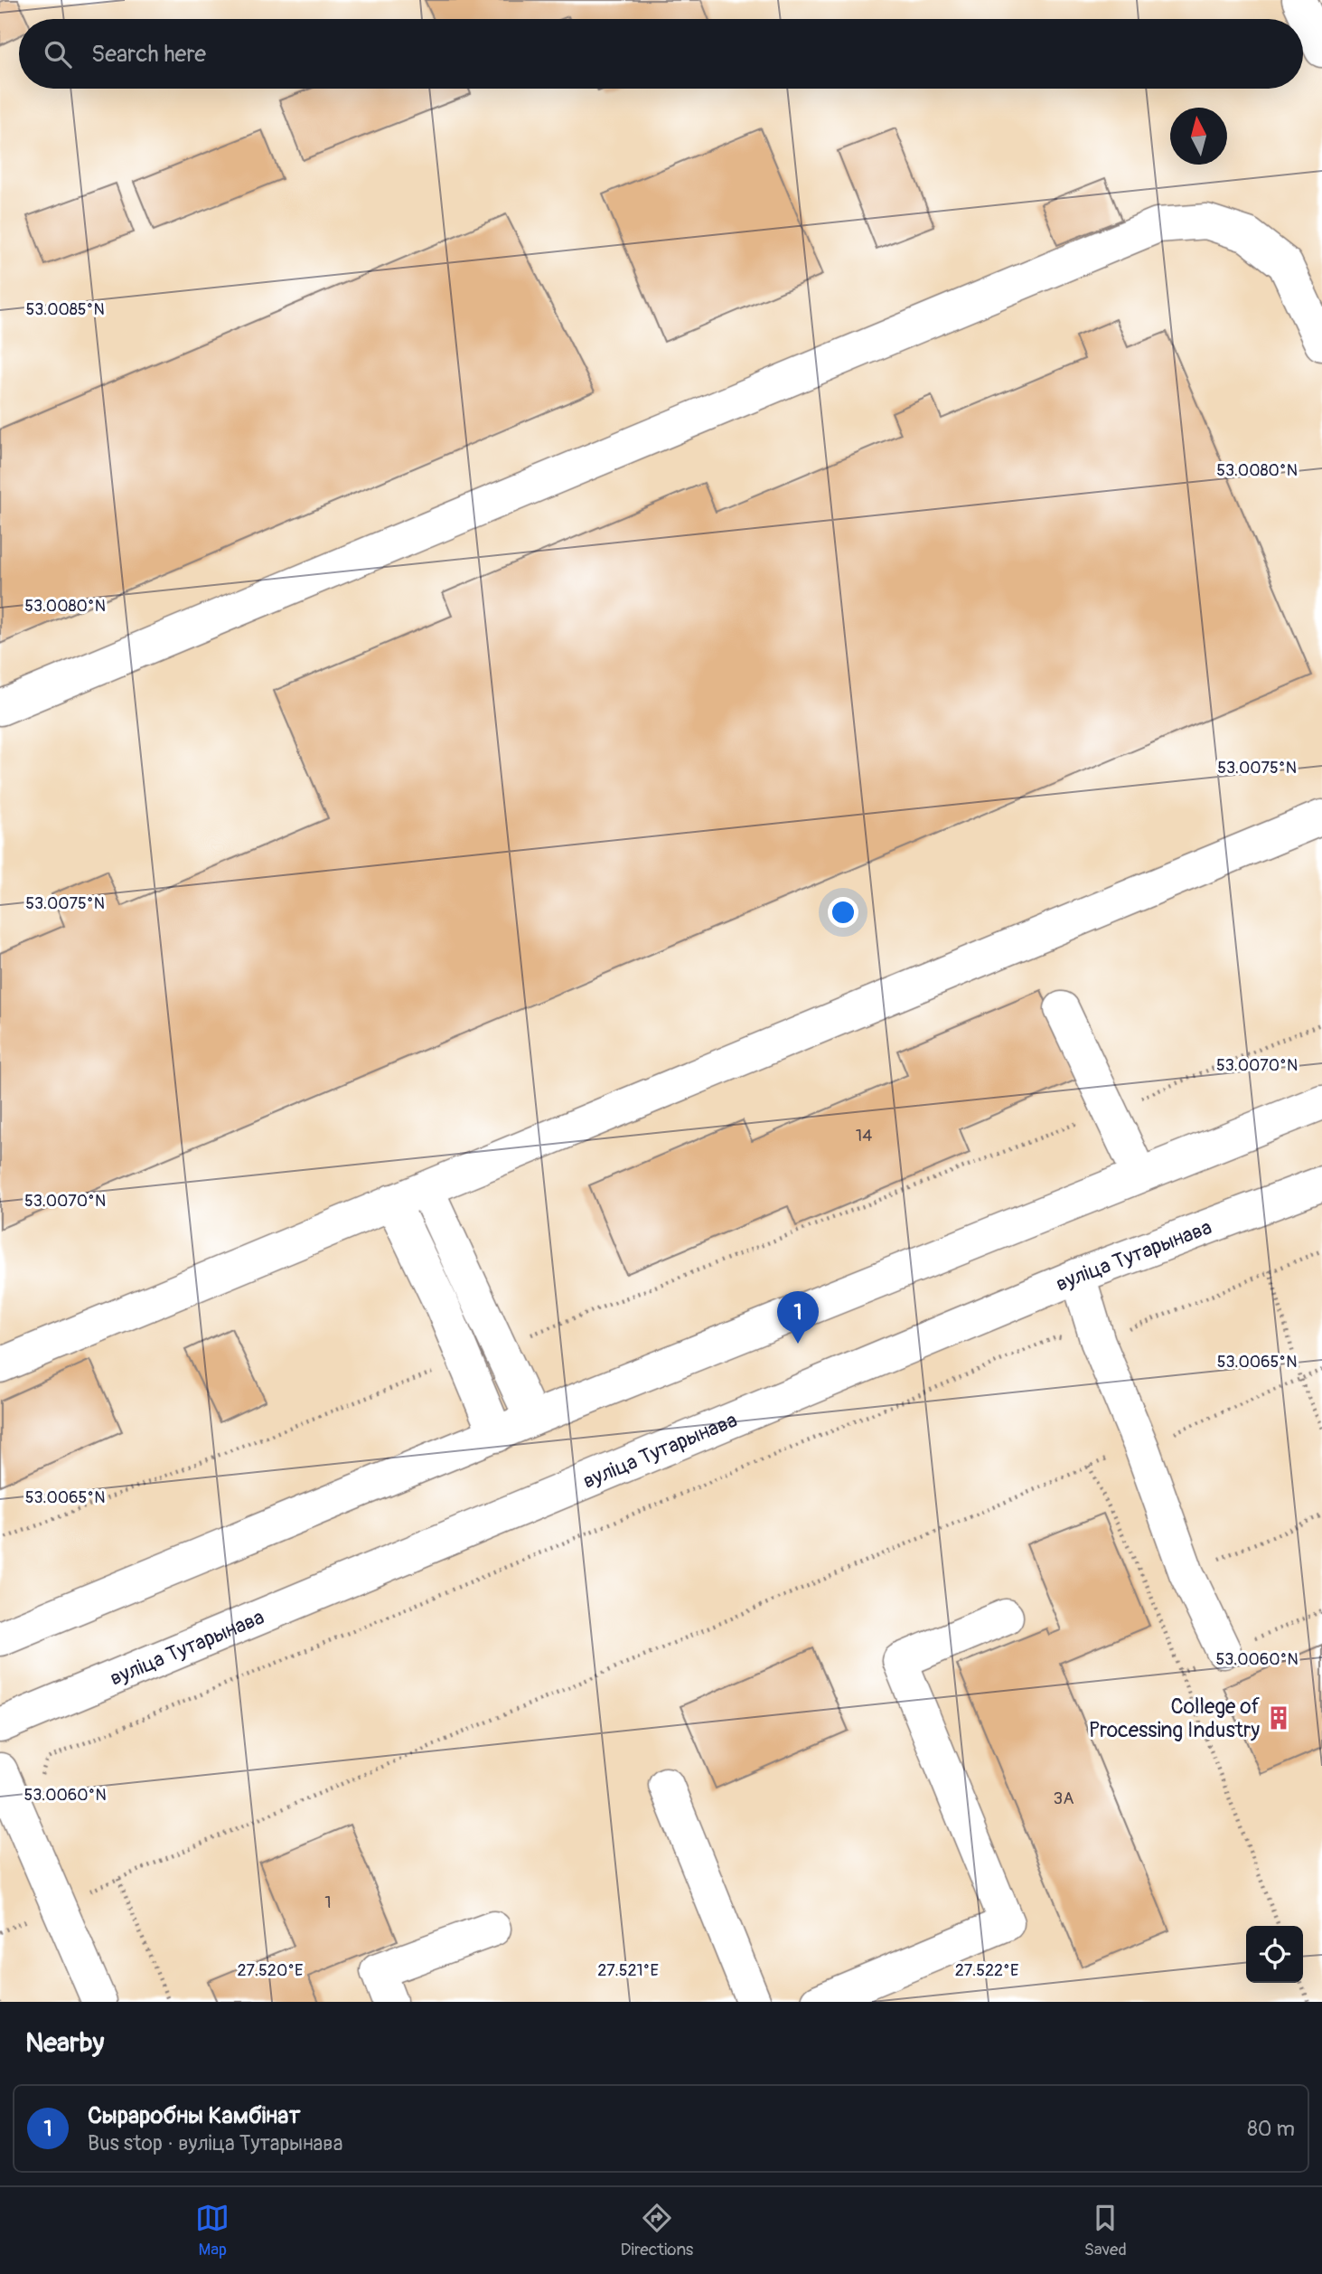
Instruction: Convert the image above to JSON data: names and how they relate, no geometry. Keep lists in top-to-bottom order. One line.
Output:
{"streets":{"street":["вуліца Тутарынава"]},"places":{"building":["College of Processing Industry"]},"house_numbers":["14","3А","1"],"north":"top","page":{"search":"Search here","pins":"1","heading":"Nearby","list":[{"mark":"1","name":"Сыраробны Камбінат","note":"Bus stop · вуліца Тутарынава","value":"80 m"}],"nav":["Map","Directions","Saved"]},"coordinates":["53.0085°N","53.0080°N","53.0075°N","53.0070°N","53.0065°N","53.0060°N","27.520°E","27.521°E","27.522°E"]}
